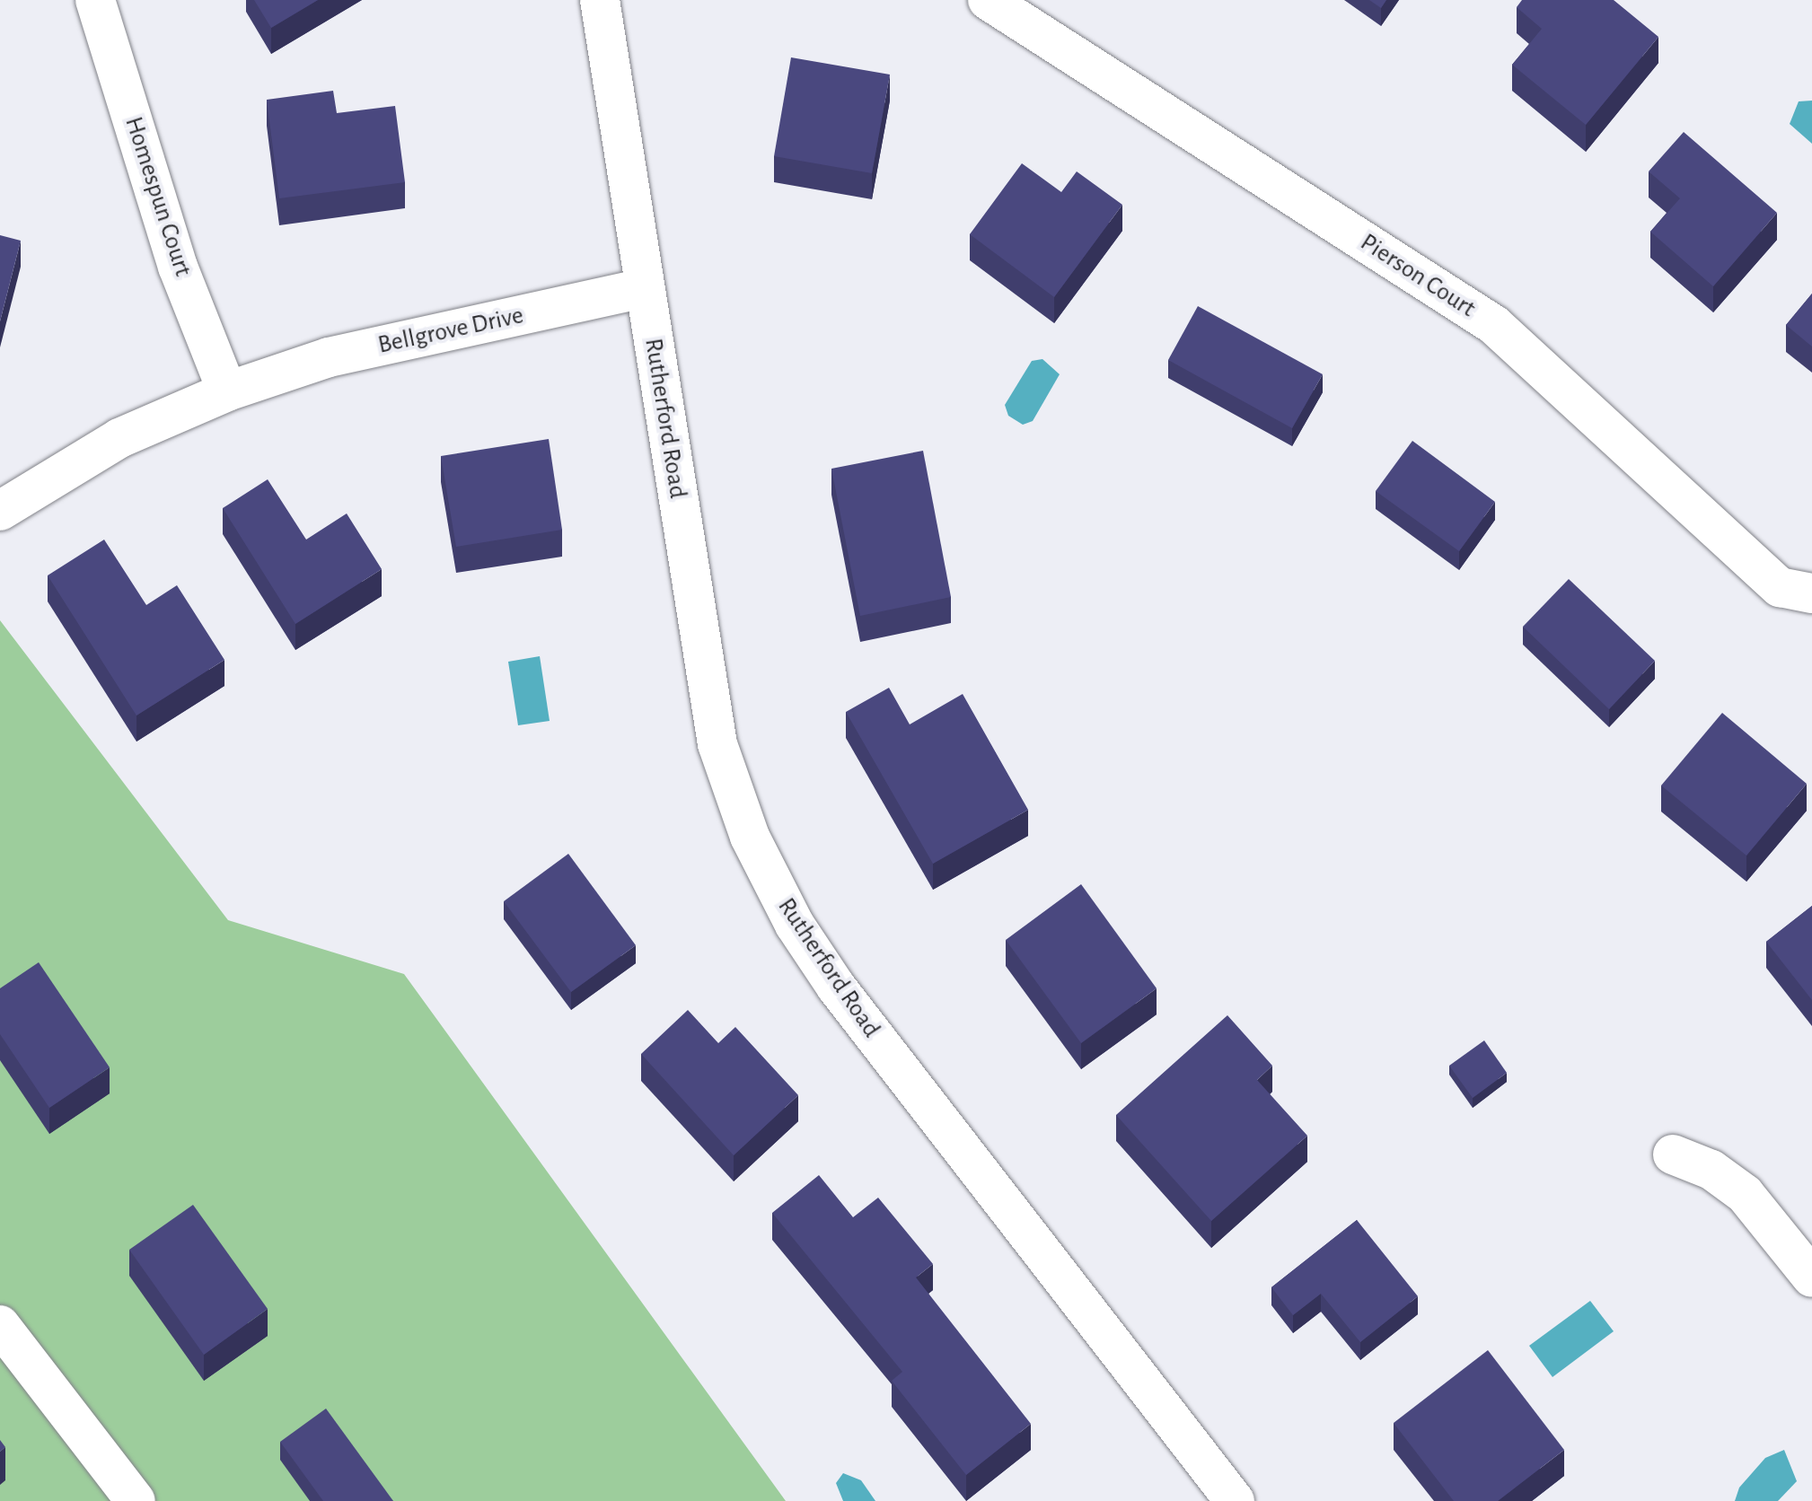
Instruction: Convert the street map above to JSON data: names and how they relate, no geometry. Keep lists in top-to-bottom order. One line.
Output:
{"streets":{"street":["Homespun Court","Pierson Court","Bellgrove Drive","Rutherford Road"]},"crossings":[["Homespun Court","Bellgrove Drive"],["Bellgrove Drive","Rutherford Road"]]}
